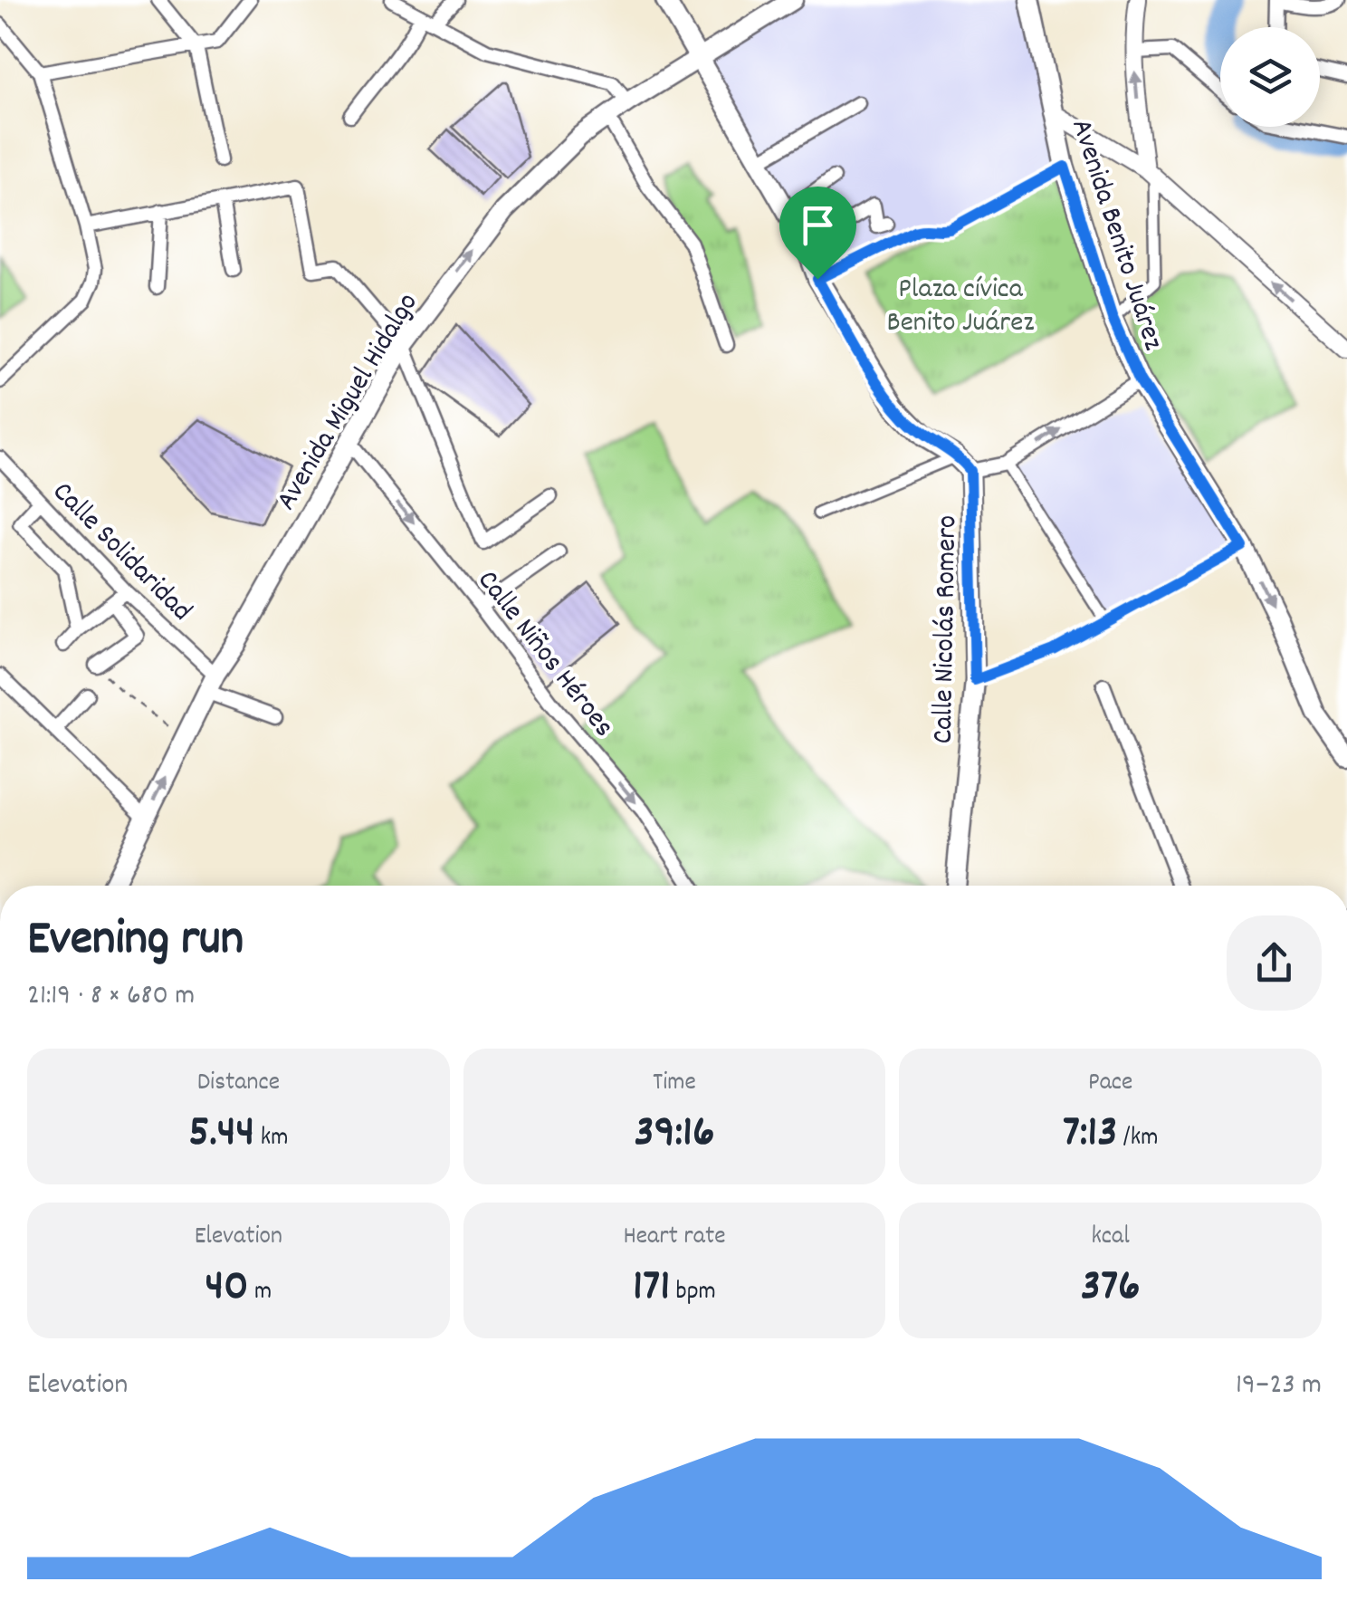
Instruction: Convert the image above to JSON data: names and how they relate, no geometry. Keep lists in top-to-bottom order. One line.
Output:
{"streets":{"main road":["Avenida Benito Juárez","Avenida Miguel Hidalgo","Calle Nicolás Romero"],"street":["Calle Solidaridad","Calle Niños Héroes"]},"crossings":[["Avenida Miguel Hidalgo","Calle Solidaridad"],["Avenida Miguel Hidalgo","Calle Niños Héroes"]],"one_way":["Avenida Miguel Hidalgo","Calle Niños Héroes"],"parks":["Plaza cívica Benito Juárez"],"page":{"heading":["Evening run","21:19 · 8 × 680 m"],"stats":[["Distance","5.44 km"],["Time","39:16"],["Pace","7:13 /km"],["Elevation","40 m"],["Heart rate","171 bpm"],["kcal","376"]],"chart":["Elevation","19–23 m"]}}
